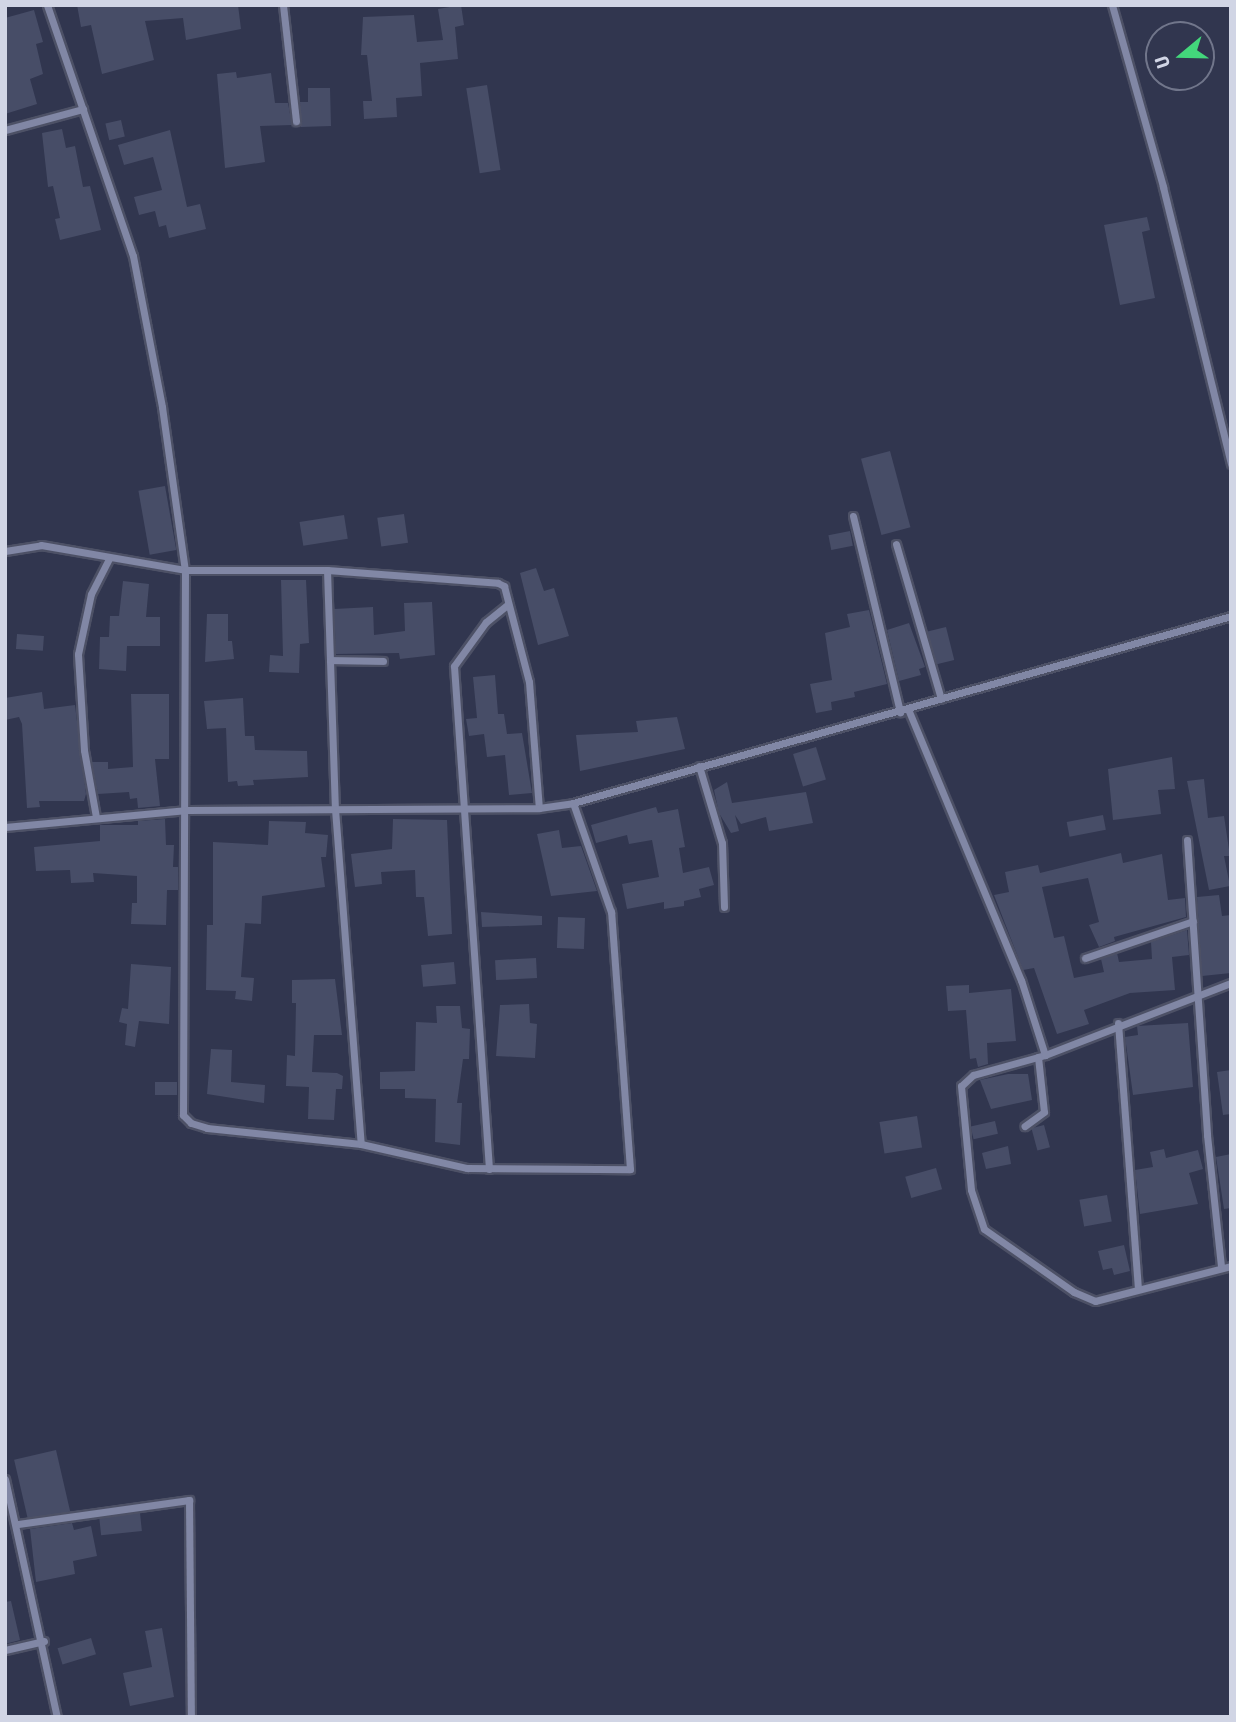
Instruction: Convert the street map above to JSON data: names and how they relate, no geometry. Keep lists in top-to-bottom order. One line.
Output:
{"north":"left"}
